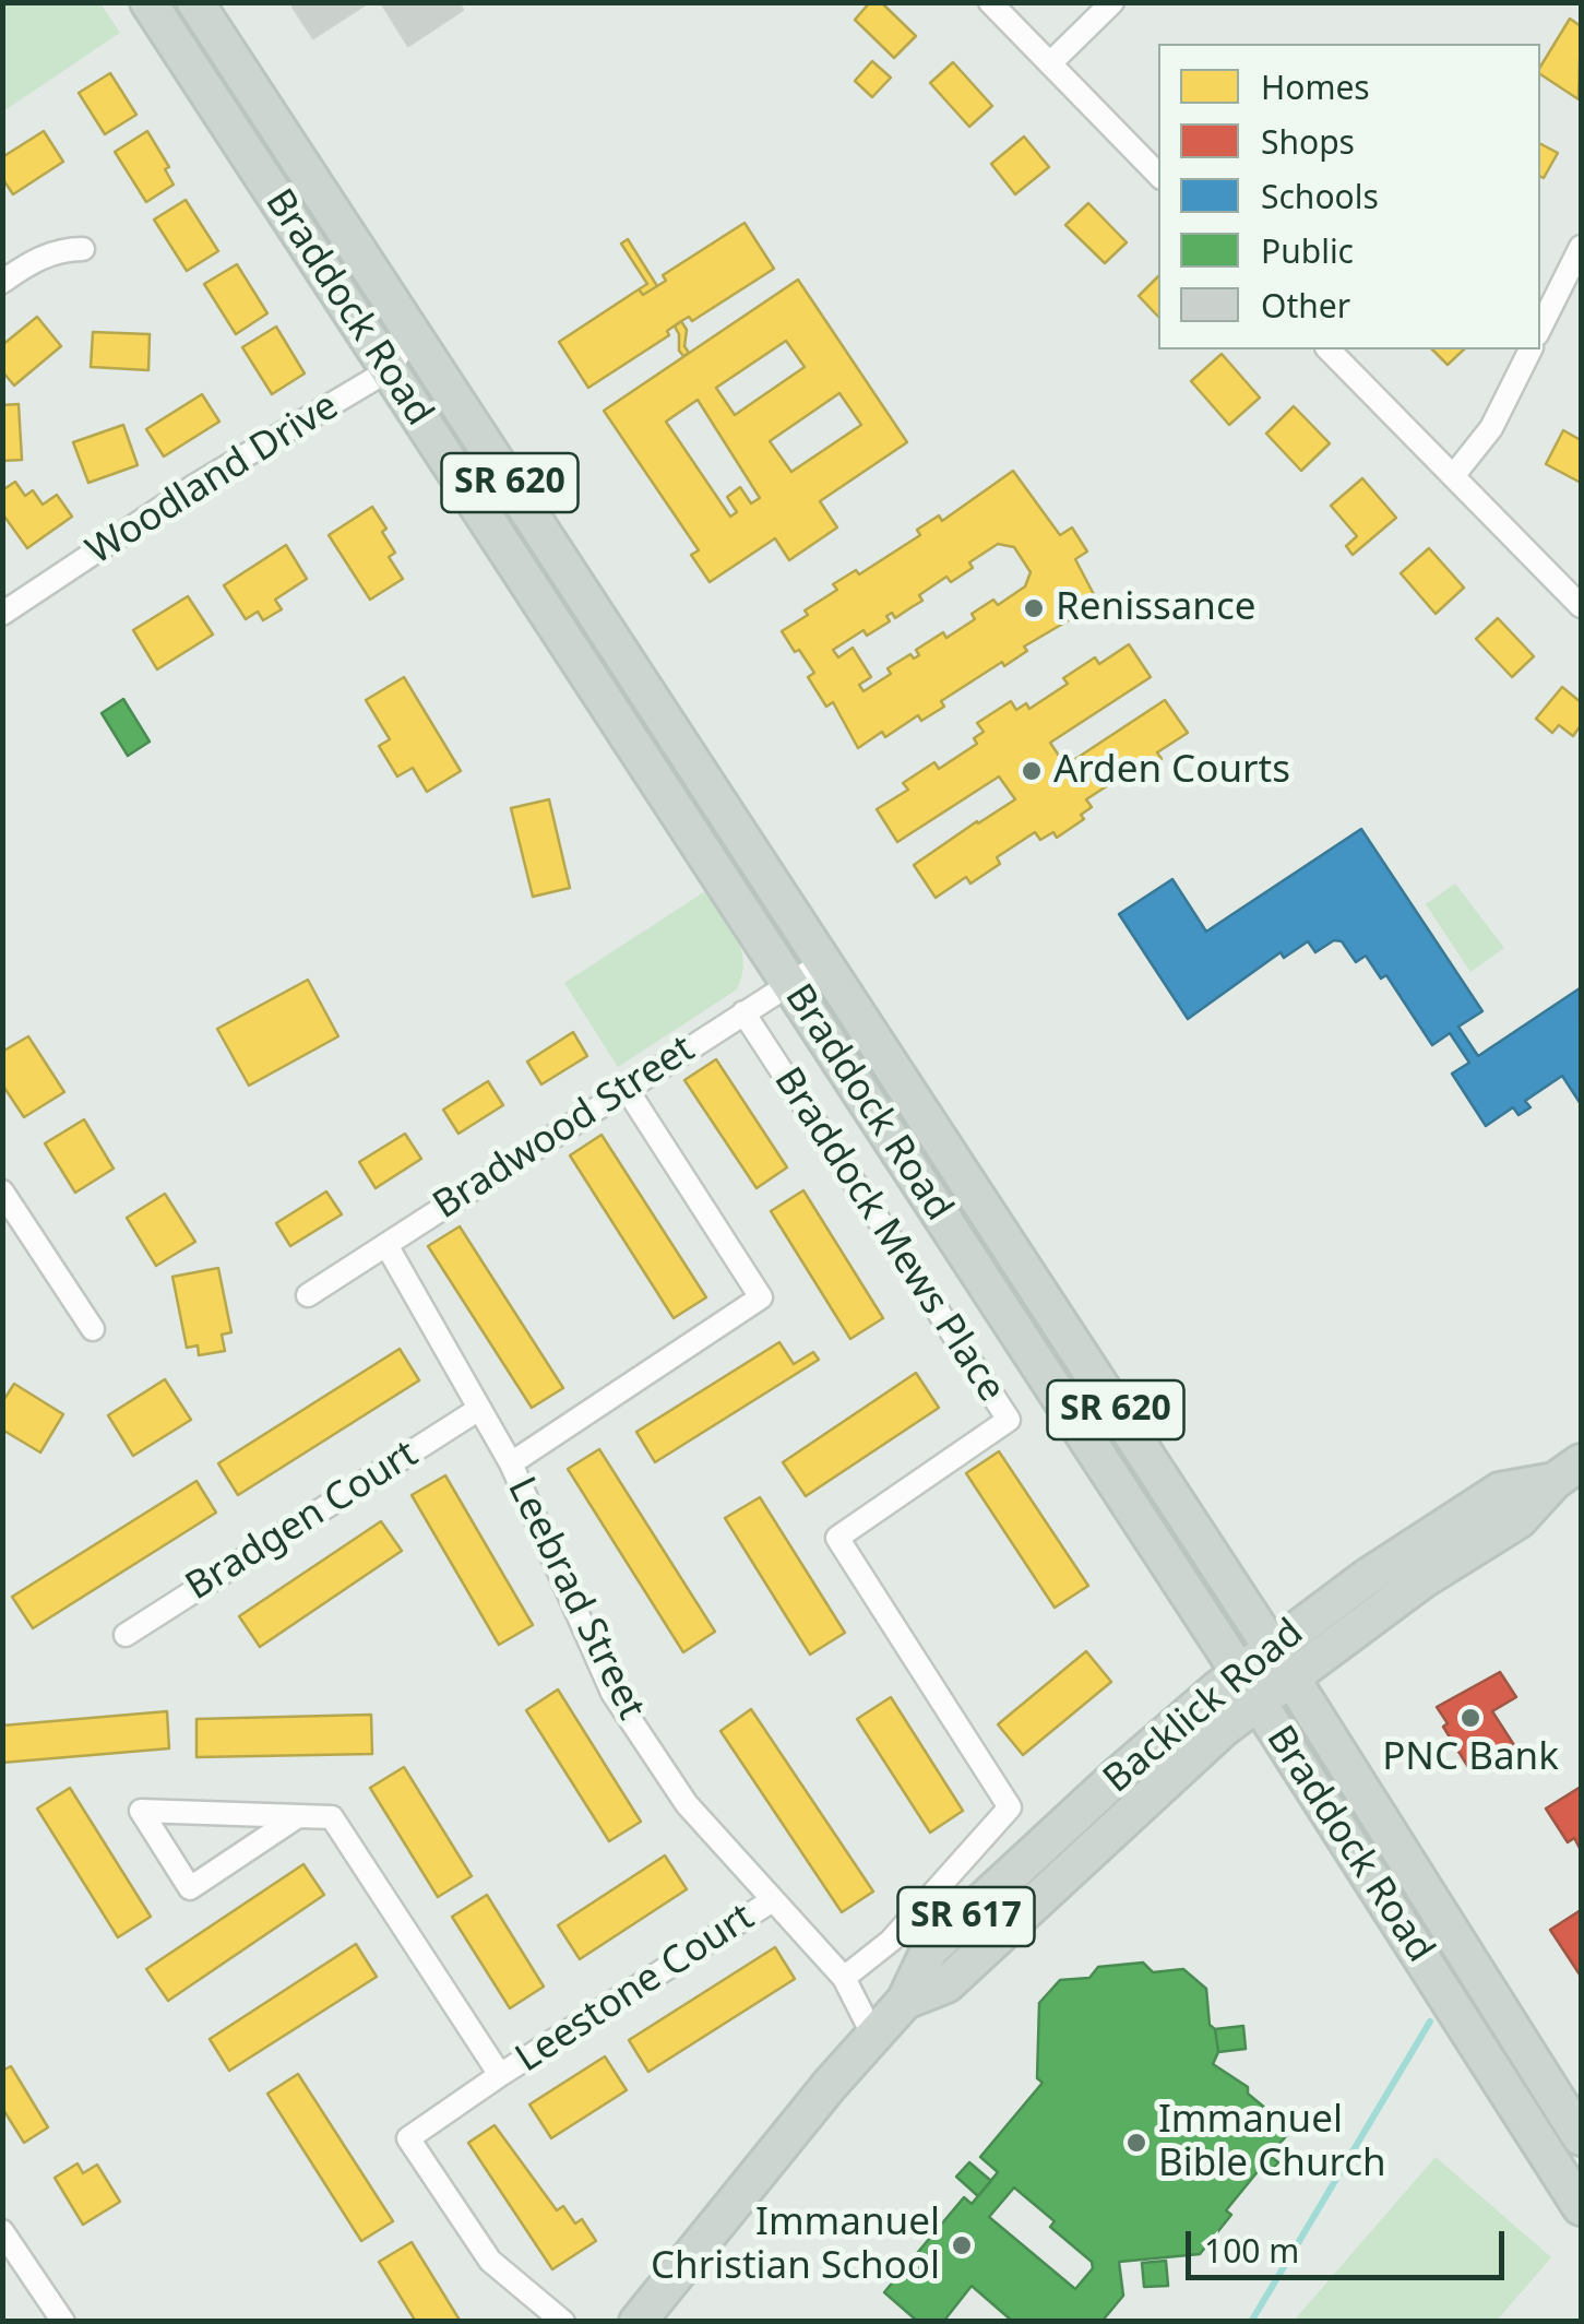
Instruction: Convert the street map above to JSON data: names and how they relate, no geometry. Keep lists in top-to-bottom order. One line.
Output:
{"streets":{"main road":["Braddock Road","SR 620","Backlick Road","SR 617"],"street":["Woodland Drive","Bradwood Street","Braddock Mews Place","Bradgen Court","Leebrad Street","Leestone Court"]},"crossings":[["Braddock Road","Woodland Drive"],["Braddock Road","Bradwood Street"],["Braddock Road","Backlick Road"],["Bradwood Street","Braddock Mews Place"],["Bradwood Street","Leebrad Street"],["Braddock Mews Place","Leebrad Street"],["Bradgen Court","Leebrad Street"],["Leebrad Street","Backlick Road"],["Leebrad Street","Leestone Court"]],"places":["Renissance","Arden Courts","PNC Bank","Immanuel Bible Church","Immanuel Christian School"],"legend":["Homes","Shops","Schools","Public","Other"],"scale_bar":"100 m"}
